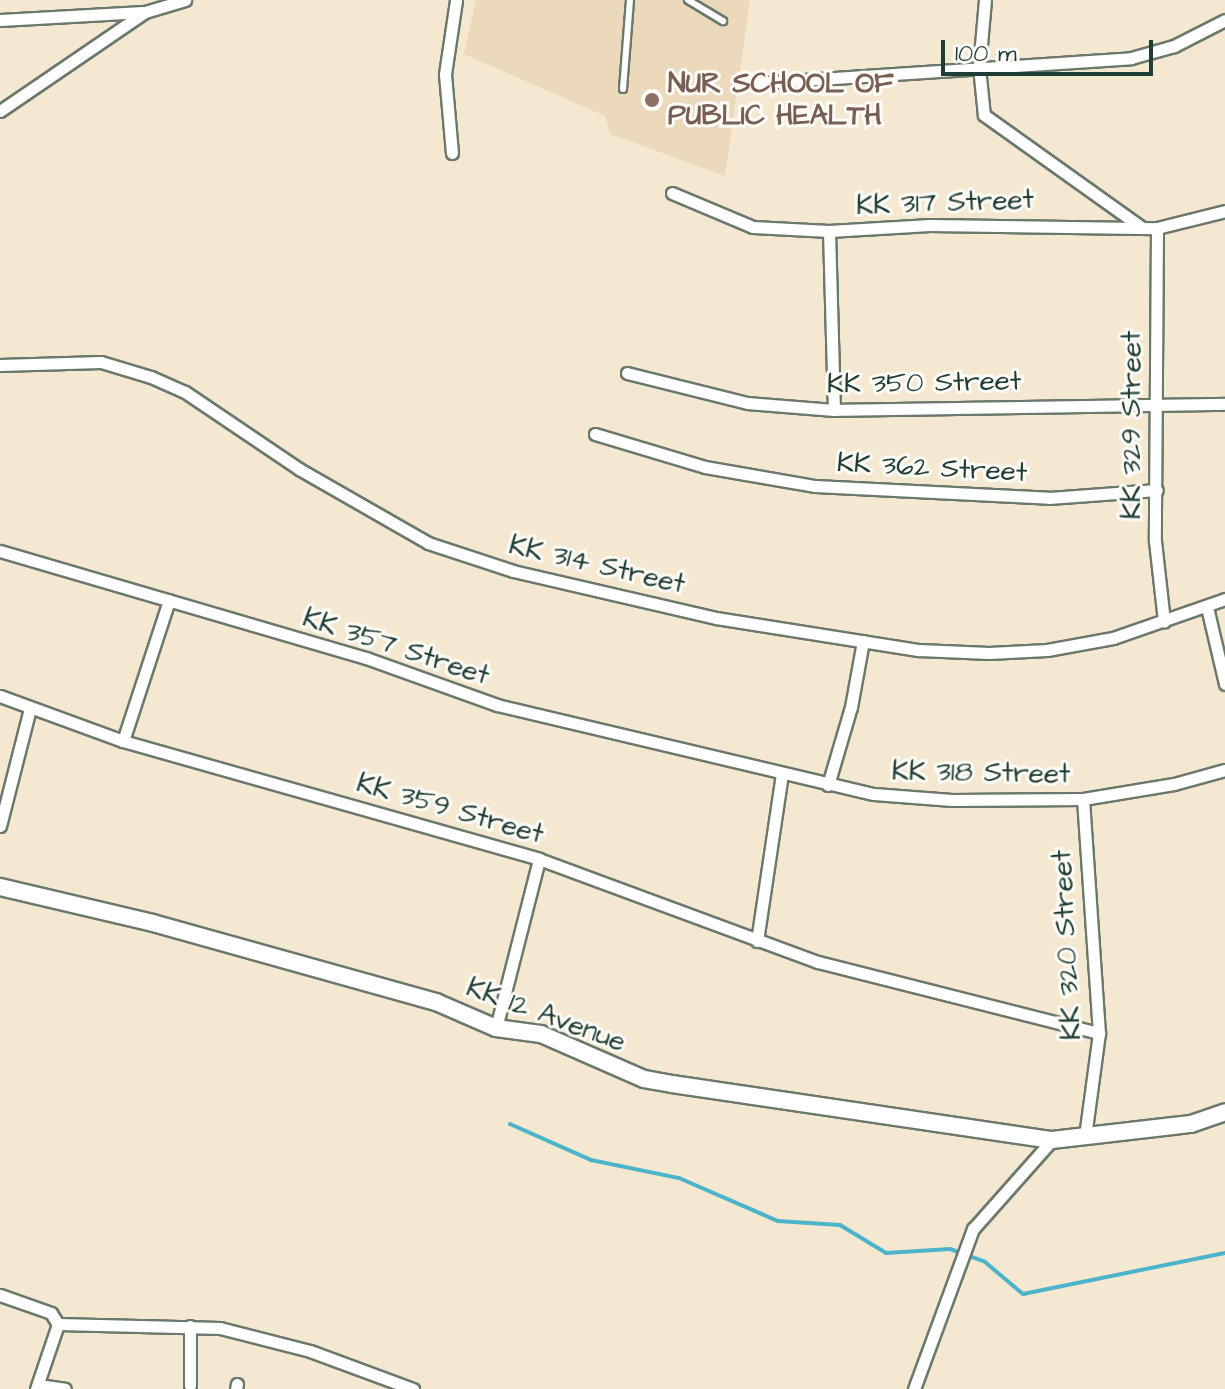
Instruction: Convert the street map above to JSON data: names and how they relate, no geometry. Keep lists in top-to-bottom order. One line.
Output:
{"streets":{"main road":["KK 12 Avenue"],"street":["KK 317 Street","KK 350 Street","KK 329 Street","KK 362 Street","KK 314 Street","KK 357 Street","KK 318 Street","KK 359 Street","KK 320 Street"]},"crossings":[["KK 317 Street","KK 329 Street"],["KK 350 Street","KK 329 Street"],["KK 329 Street","KK 362 Street"],["KK 329 Street","KK 314 Street"],["KK 357 Street","KK 318 Street"],["KK 318 Street","KK 320 Street"],["KK 359 Street","KK 320 Street"],["KK 320 Street","KK 12 Avenue"]],"places":["NUR SCHOOL OF PUBLIC HEALTH"],"scale_bar":"100 m"}
